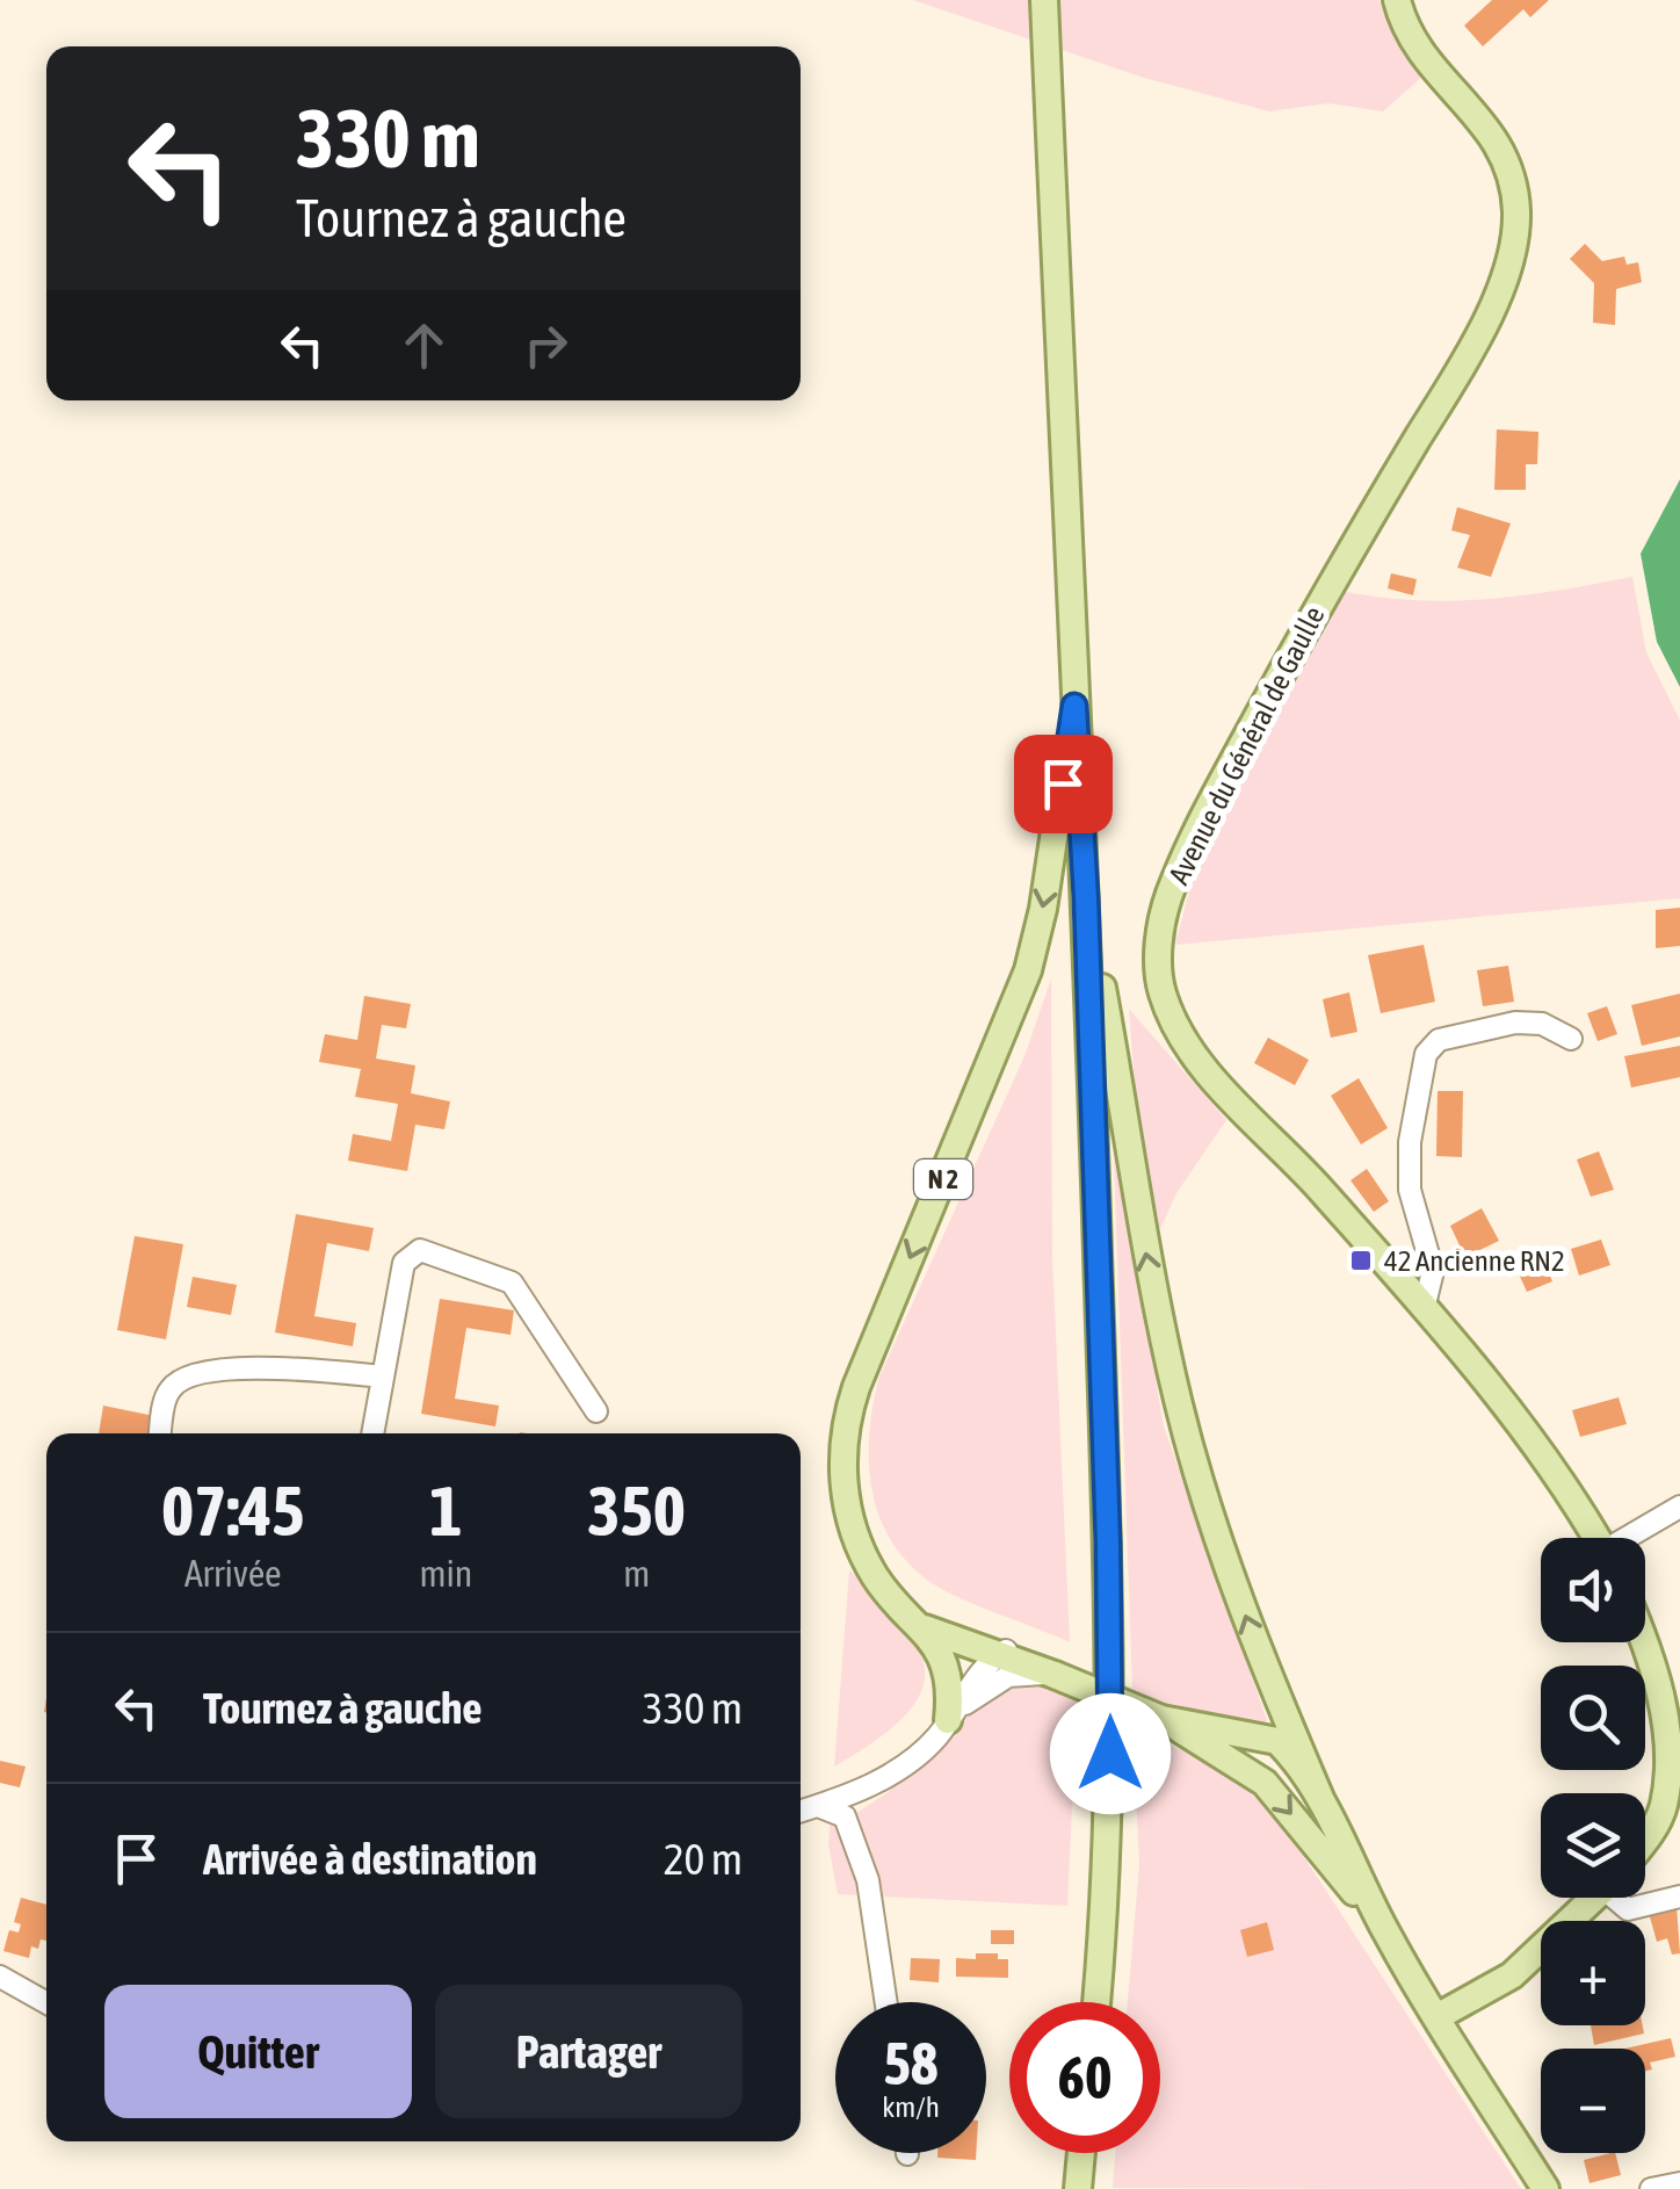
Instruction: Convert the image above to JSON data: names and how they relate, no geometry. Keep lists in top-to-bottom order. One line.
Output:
{"streets":{"main road":["Avenue du Général de Gaulle","N 2"]},"places":{"transit":["42 Ancienne RN2"]},"page":{"turn":["330 m","Tournez à gauche"],"eta":["07:45","Arrivée","1","min","350","m"],"map_buttons":["+","−"],"list":[{"name":"Tournez à gauche","value":"330 m"},{"name":"Arrivée à destination","value":"20 m"}],"buttons":["Quitter","Partager"],"speed":"58 km/h","limit":"60"}}
